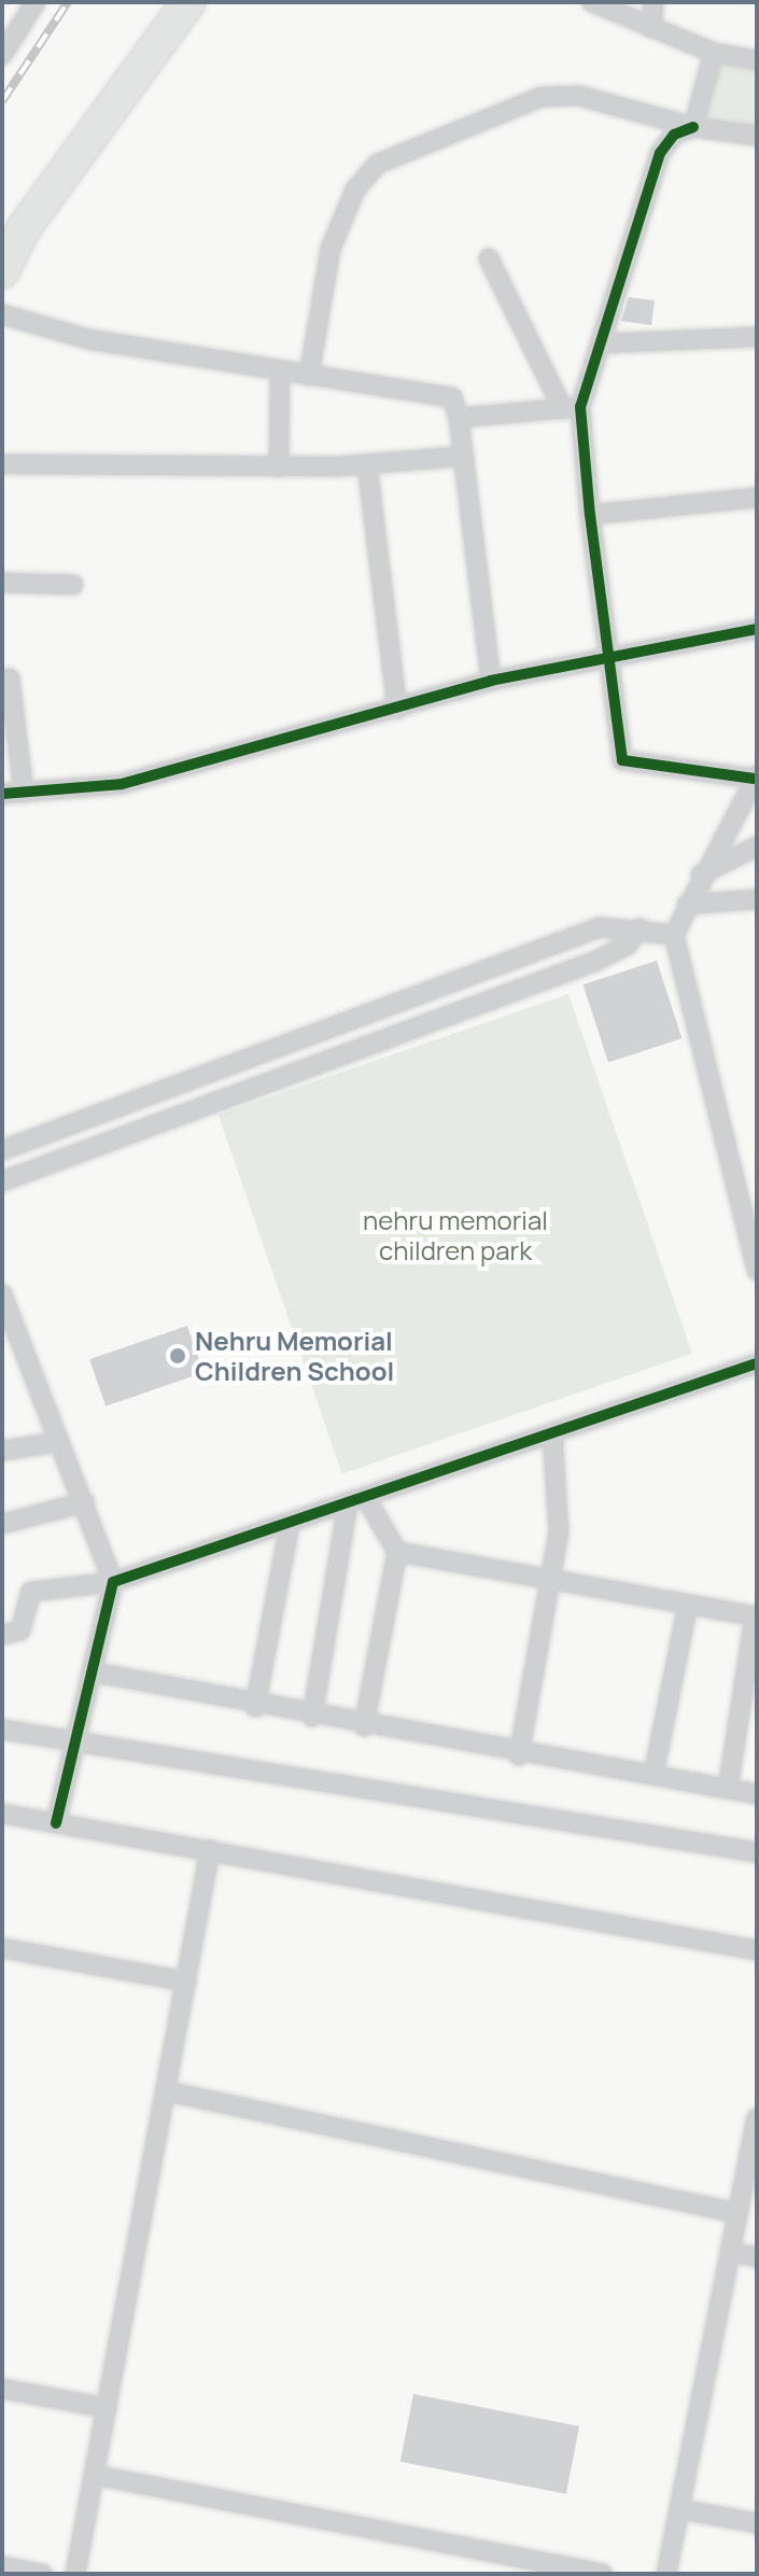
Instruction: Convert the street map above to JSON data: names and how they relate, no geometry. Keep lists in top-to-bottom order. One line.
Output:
{"parks":["nehru memorial children park"],"places":["Nehru Memorial Children School"]}
